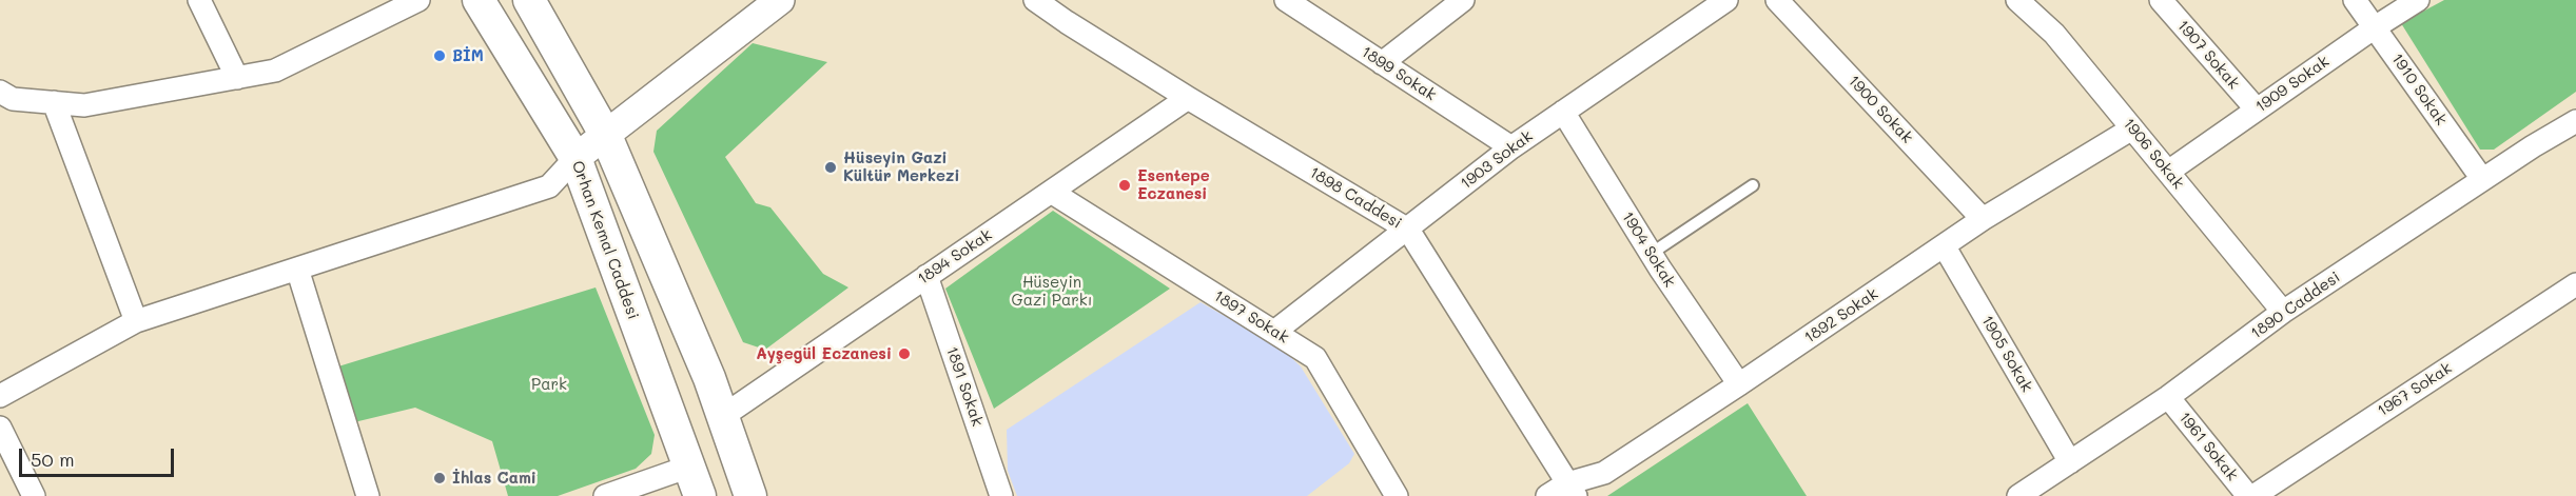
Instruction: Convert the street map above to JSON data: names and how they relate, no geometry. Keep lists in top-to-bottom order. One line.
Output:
{"streets":{"main road":["Orhan Kemal Caddesi"],"street":["1907 Sokak","1899 Sokak","1909 Sokak","1910 Sokak","1900 Sokak","1906 Sokak","1903 Sokak","1898 Caddesi","1904 Sokak","1894 Sokak","1890 Caddesi","1892 Sokak","1897 Sokak","1905 Sokak","1891 Sokak","1967 Sokak","1961 Sokak"]},"crossings":[["1907 Sokak","1909 Sokak"],["1899 Sokak","1903 Sokak"],["1909 Sokak","1910 Sokak"],["1909 Sokak","1906 Sokak"],["1910 Sokak","1890 Caddesi"],["1900 Sokak","1892 Sokak"],["1906 Sokak","1890 Caddesi"],["1906 Sokak","1892 Sokak"],["1903 Sokak","1898 Caddesi"],["1903 Sokak","1904 Sokak"],["1903 Sokak","1897 Sokak"],["1898 Caddesi","1894 Sokak"],["1898 Caddesi","1892 Sokak"],["1904 Sokak","1892 Sokak"],["1894 Sokak","1897 Sokak"],["1894 Sokak","1891 Sokak"],["1890 Caddesi","1905 Sokak"],["1890 Caddesi","1961 Sokak"],["1892 Sokak","1905 Sokak"]],"parks":["Hüseyin Gazi Parkı","Park"],"places":["BİM","Hüseyin Gazi Kültür Merkezi","Esentepe Eczanesi","Ayşegül Eczanesi","İhlas Cami"],"scale_bar":"50 m"}
